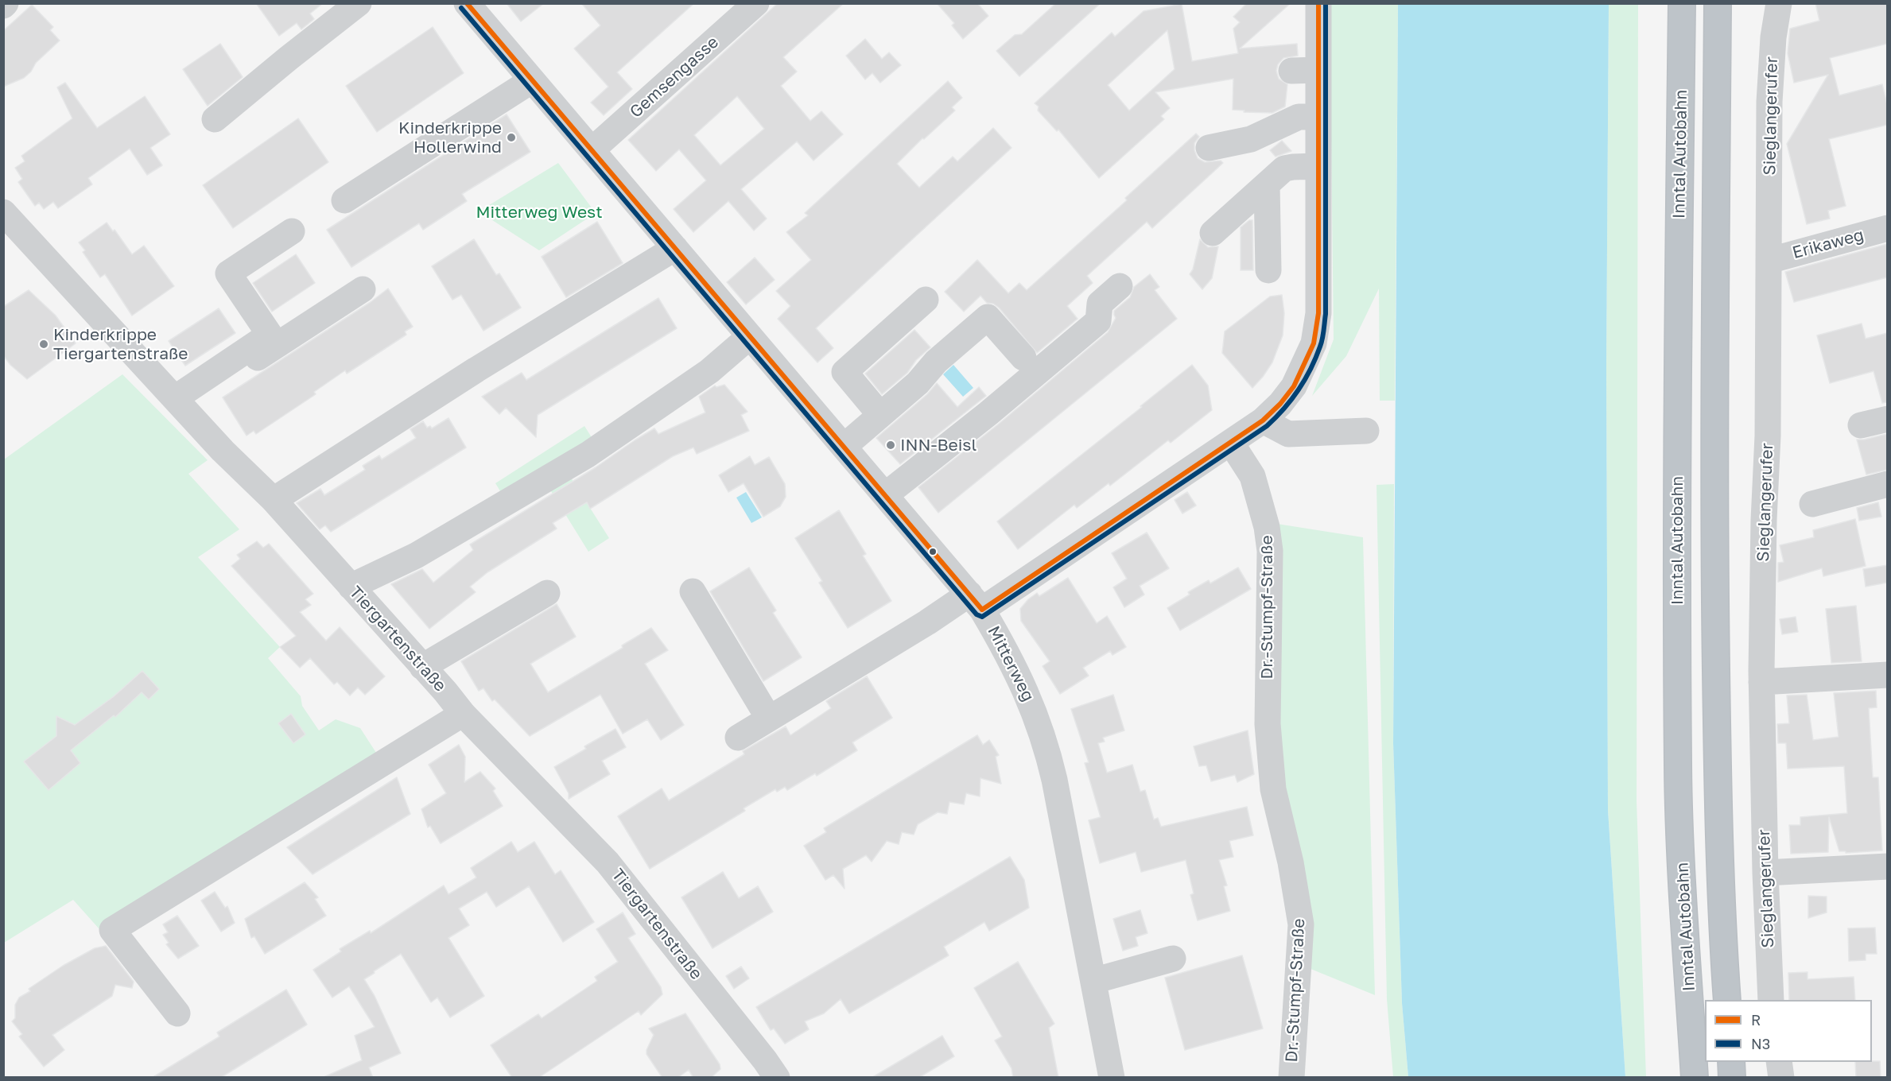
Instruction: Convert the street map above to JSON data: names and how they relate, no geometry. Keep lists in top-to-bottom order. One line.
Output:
{"streets":{"highway":["Inntal Autobahn"],"street":["Gemsengasse","Sieglangerufer","Erikaweg","Dr.-Stumpf-Straße","Tiergartenstraße","Mitterweg"]},"crossings":[["Gemsengasse","Mitterweg"],["Sieglangerufer","Erikaweg"]],"parks":["Mitterweg West"],"places":["Kinderkrippe Hollerwind","Kinderkrippe Tiergartenstraße","INN-Beisl"],"lines":["transit line R","transit line N3"],"legend":["R","N3"]}
